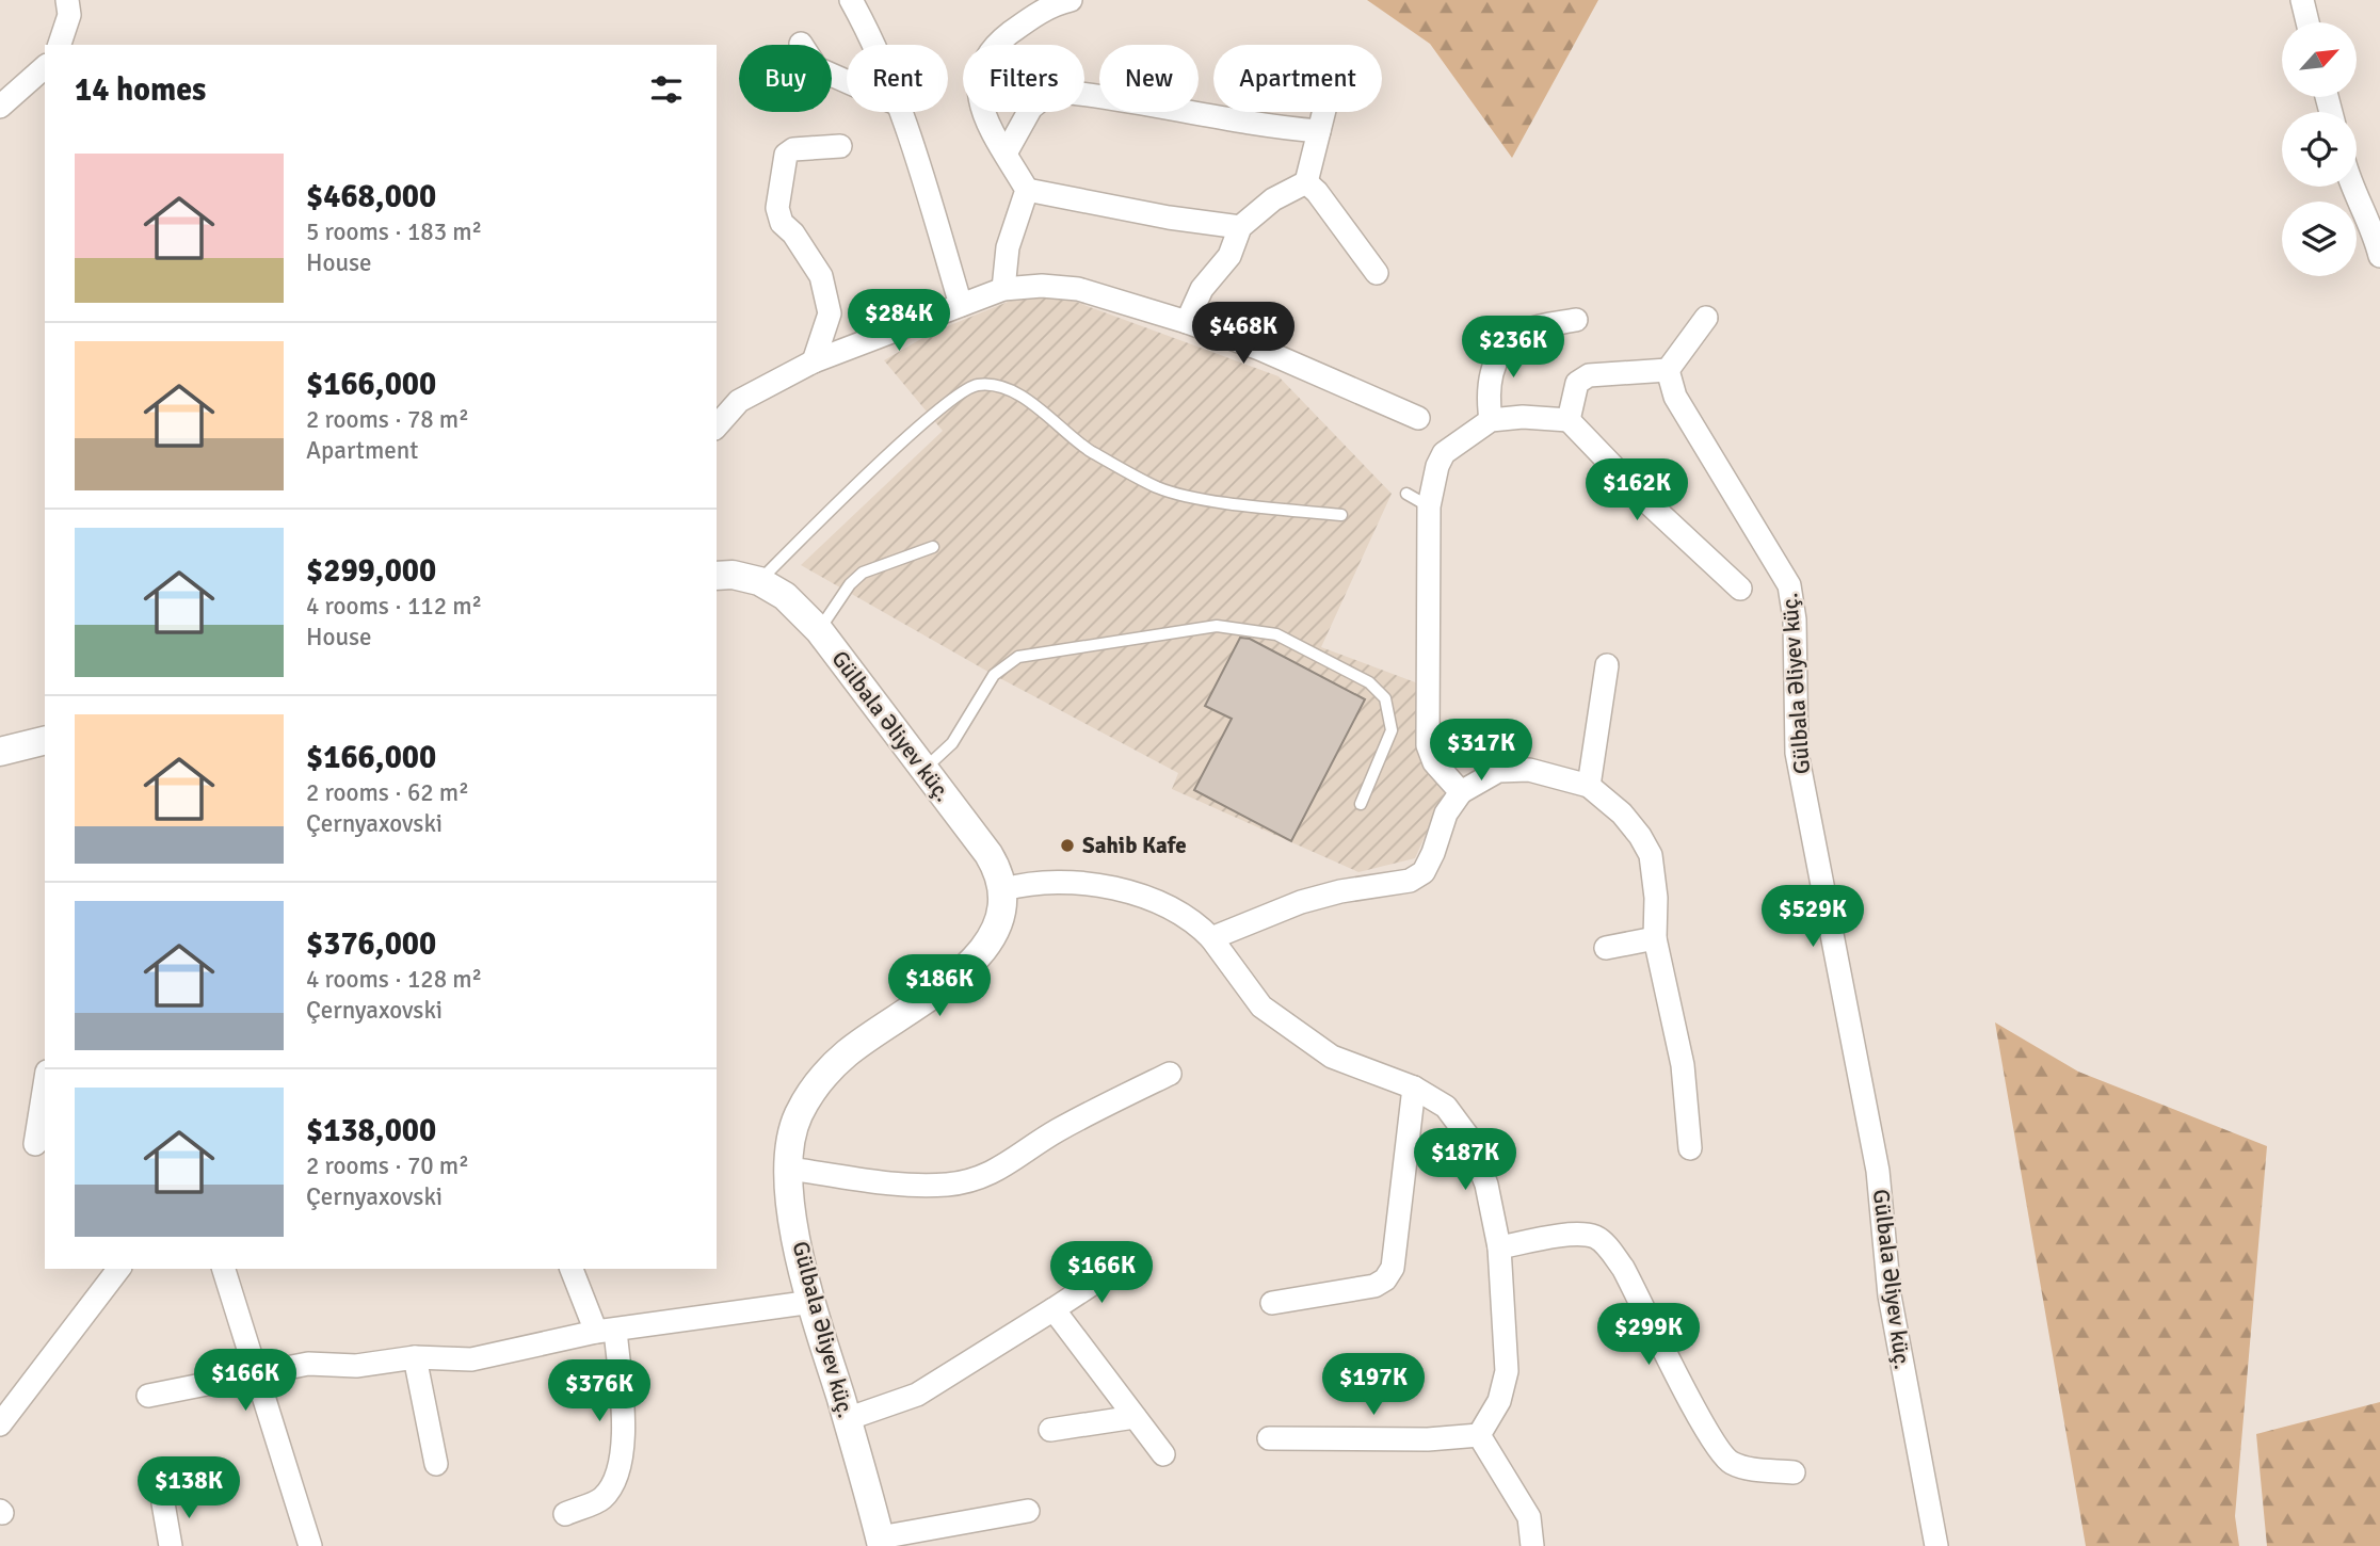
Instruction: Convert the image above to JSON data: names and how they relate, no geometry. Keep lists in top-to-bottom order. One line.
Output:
{"streets":{"street":["Gülbala Əliyev küç."]},"places":["Sahib Kafe"],"north":"top right","page":{"chip":["Buy","Rent","Filters","New","Apartment"],"heading":"14 homes","list":[{"name":"$468,000","note":"5 rooms · 183 m² · House"},{"name":"$166,000","note":"2 rooms · 78 m² · Apartment"},{"name":"$299,000","note":"4 rooms · 112 m² · House"},{"name":"$166,000","note":"2 rooms · 62 m² · Çernyaxovski"},{"name":"$376,000","note":"4 rooms · 128 m² · Çernyaxovski"},{"name":"$138,000","note":"2 rooms · 70 m² · Çernyaxovski"}],"price":["$284K","$468K","$236K","$162K","$317K","$529K","$186K","$187K","$166K","$299K","$166K","$197K","$376K","$138K"]}}
